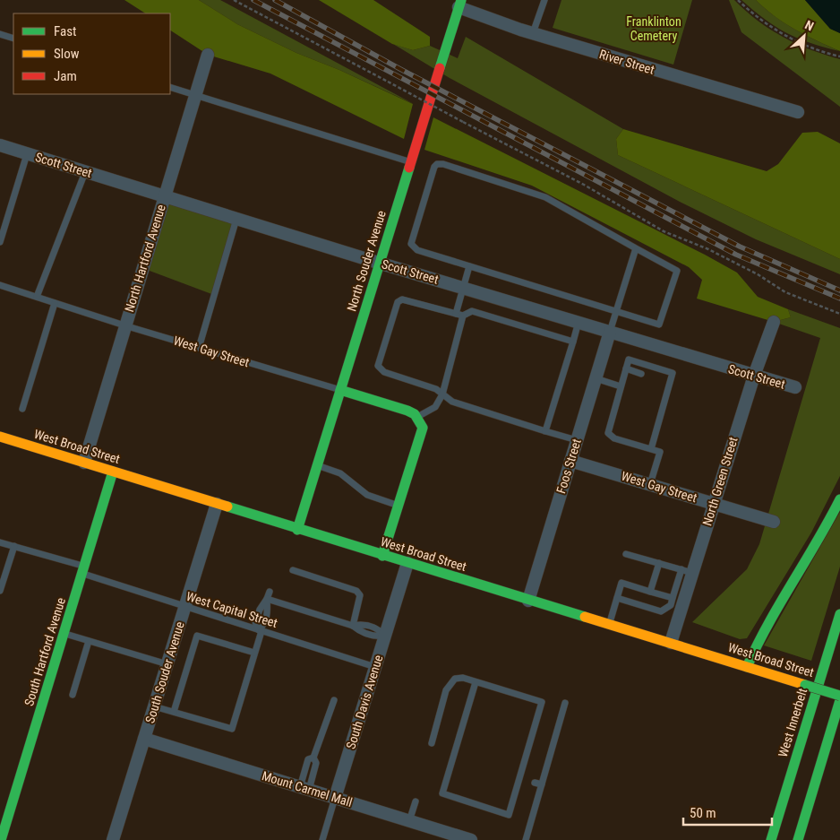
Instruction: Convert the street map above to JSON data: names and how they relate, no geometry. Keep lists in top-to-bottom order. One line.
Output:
{"streets":{"main road":["North Souder Avenue","West Gay Street","West Broad Street","South Hartford Avenue","West Innerbelt"],"street":["River Street","Scott Street","North Hartford Avenue","Foos Street","North Green Street","South Souder Avenue","South Davis Avenue","Mount Carmel Mall"],"lane":["West Capital Street"]},"crossings":[["River Street","North Souder Avenue"],["Scott Street","North Hartford Avenue"],["Scott Street","North Souder Avenue"],["Scott Street","Foos Street"],["Scott Street","North Green Street"],["North Hartford Avenue","West Gay Street"],["North Hartford Avenue","West Broad Street"],["North Souder Avenue","West Gay Street"],["North Souder Avenue","West Broad Street"],["West Gay Street","Foos Street"],["West Gay Street","North Green Street"],["West Broad Street","Foos Street"],["West Broad Street","North Green Street"],["West Broad Street","South Hartford Avenue"],["West Broad Street","South Souder Avenue"],["West Broad Street","South Davis Avenue"],["West Capital Street","South Hartford Avenue"],["West Capital Street","South Souder Avenue"],["West Capital Street","South Davis Avenue"],["South Souder Avenue","Mount Carmel Mall"],["South Davis Avenue","Mount Carmel Mall"]],"parks":["Franklinton Cemetery"],"legend":["Fast","Slow","Jam"],"scale_bar":"50 m","north":"top right"}
